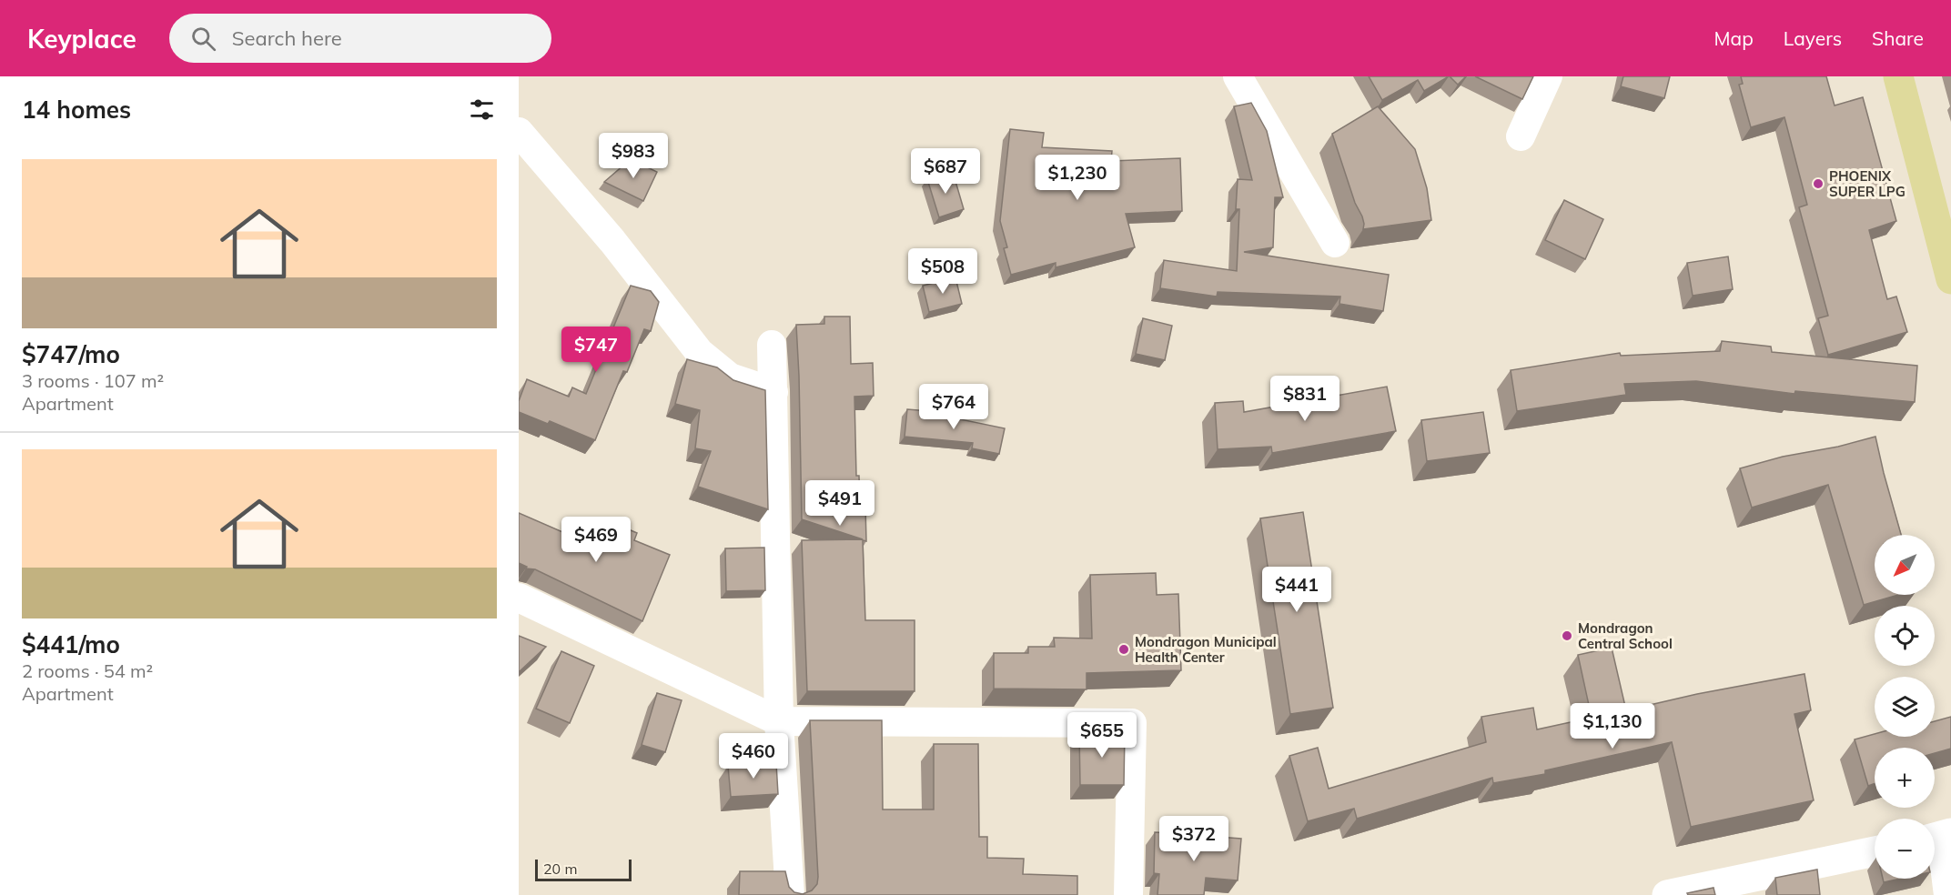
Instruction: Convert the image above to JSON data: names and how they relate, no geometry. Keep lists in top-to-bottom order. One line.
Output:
{"places":["PHOENIX SUPER LPG","Mondragon Central School","Mondragon Municipal Health Center"],"scale_bar":"20 m","north":"bottom left","page":{"header":"Keyplace","search":"Search here","nav":["Map","Layers","Share"],"heading":"14 homes","price":["$983","$687","$1,230","$508","$747","$831","$764","$491","$469","$441","$1,130","$655","$460","$372"],"list":[{"name":"$747/mo","note":"3 rooms · 107 m² · Apartment"},{"name":"$441/mo","note":"2 rooms · 54 m² · Apartment"}],"map_buttons":["+","−"],"scale":"20 m"}}
